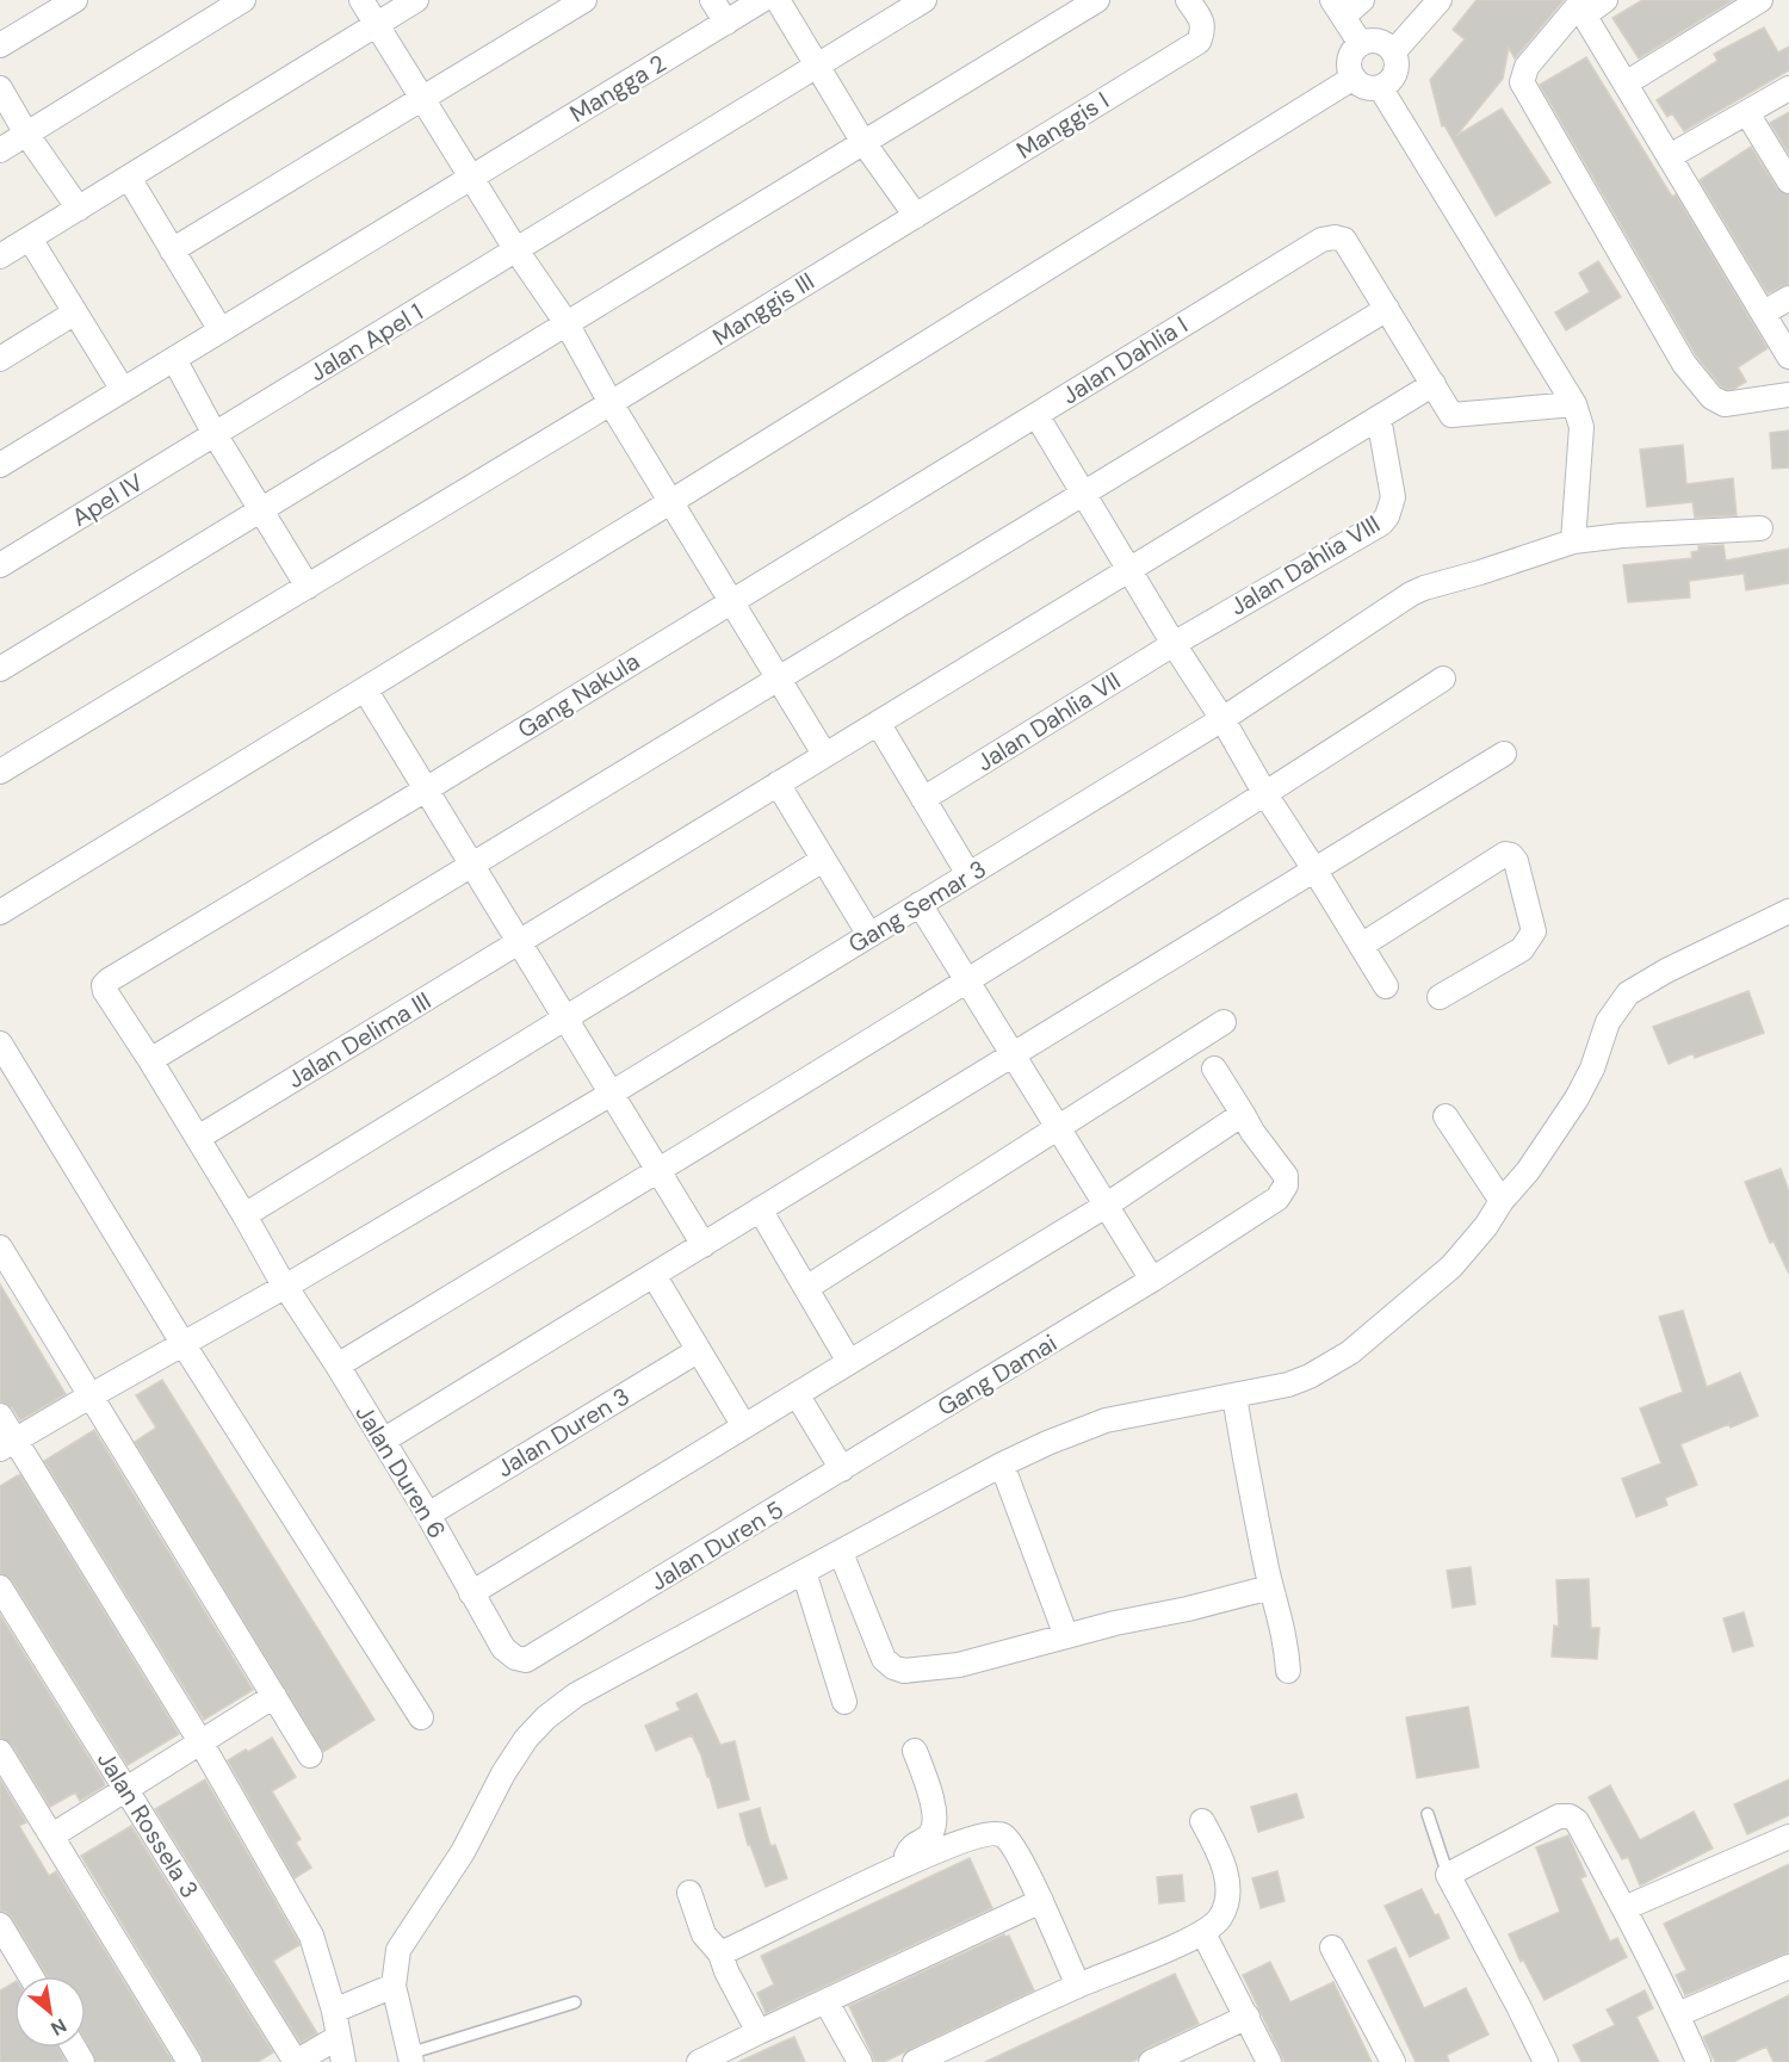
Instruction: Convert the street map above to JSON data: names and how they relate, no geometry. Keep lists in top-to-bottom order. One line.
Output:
{"streets":{"street":["Mangga 2","Manggis I","Manggis III","Jalan Apel 1","Jalan Dahlia I","Apel IV","Jalan Dahlia VIII","Gang Nakula","Jalan Dahlia VII","Gang Semar 3","Jalan Delima III","Gang Damai","Jalan Duren 3","Jalan Duren 6","Jalan Duren 5","Jalan Rossela 3"]},"crossings":[["Manggis I","Manggis III"],["Jalan Apel 1","Apel IV"],["Jalan Dahlia I","Gang Nakula"],["Jalan Dahlia I","Jalan Delima III"],["Jalan Dahlia VIII","Jalan Dahlia VII"],["Jalan Dahlia VIII","Jalan Delima III"],["Gang Nakula","Jalan Duren 6"],["Gang Semar 3","Jalan Duren 6"],["Jalan Delima III","Jalan Duren 6"],["Gang Damai","Jalan Duren 5"],["Jalan Duren 3","Jalan Duren 6"],["Jalan Duren 6","Jalan Duren 5"]],"north":"bottom right"}
